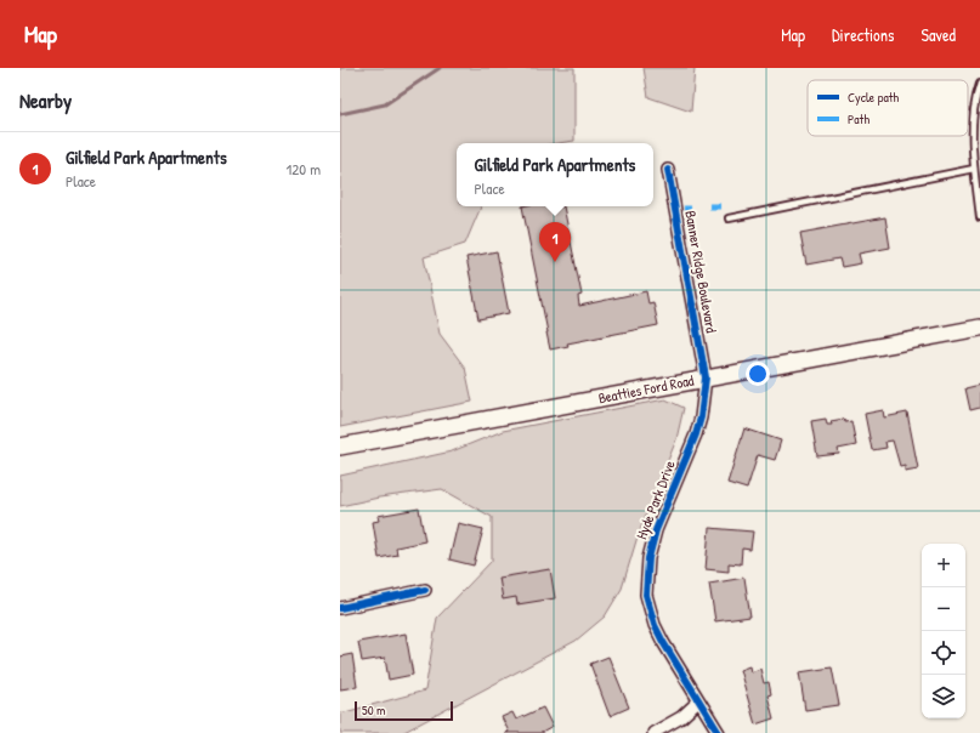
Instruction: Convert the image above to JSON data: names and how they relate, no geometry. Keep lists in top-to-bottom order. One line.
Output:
{"streets":{"main road":["Beatties Ford Road"],"street":["Banner Ridge Boulevard","Hyde Park Drive"]},"crossings":[["Banner Ridge Boulevard","Beatties Ford Road"],["Banner Ridge Boulevard","Hyde Park Drive"],["Beatties Ford Road","Hyde Park Drive"]],"legend":["Cycle path","Path"],"scale_bar":"50 m","page":{"header":"Map","nav":["Map","Directions","Saved"],"heading":"Nearby","list":[{"mark":"1","name":"Gilfield Park Apartments","note":"Place","value":"120 m"}],"popup":["Gilfield Park Apartments","Place"],"pins":"1","map_buttons":["+","−"],"scale":"50 m"}}
